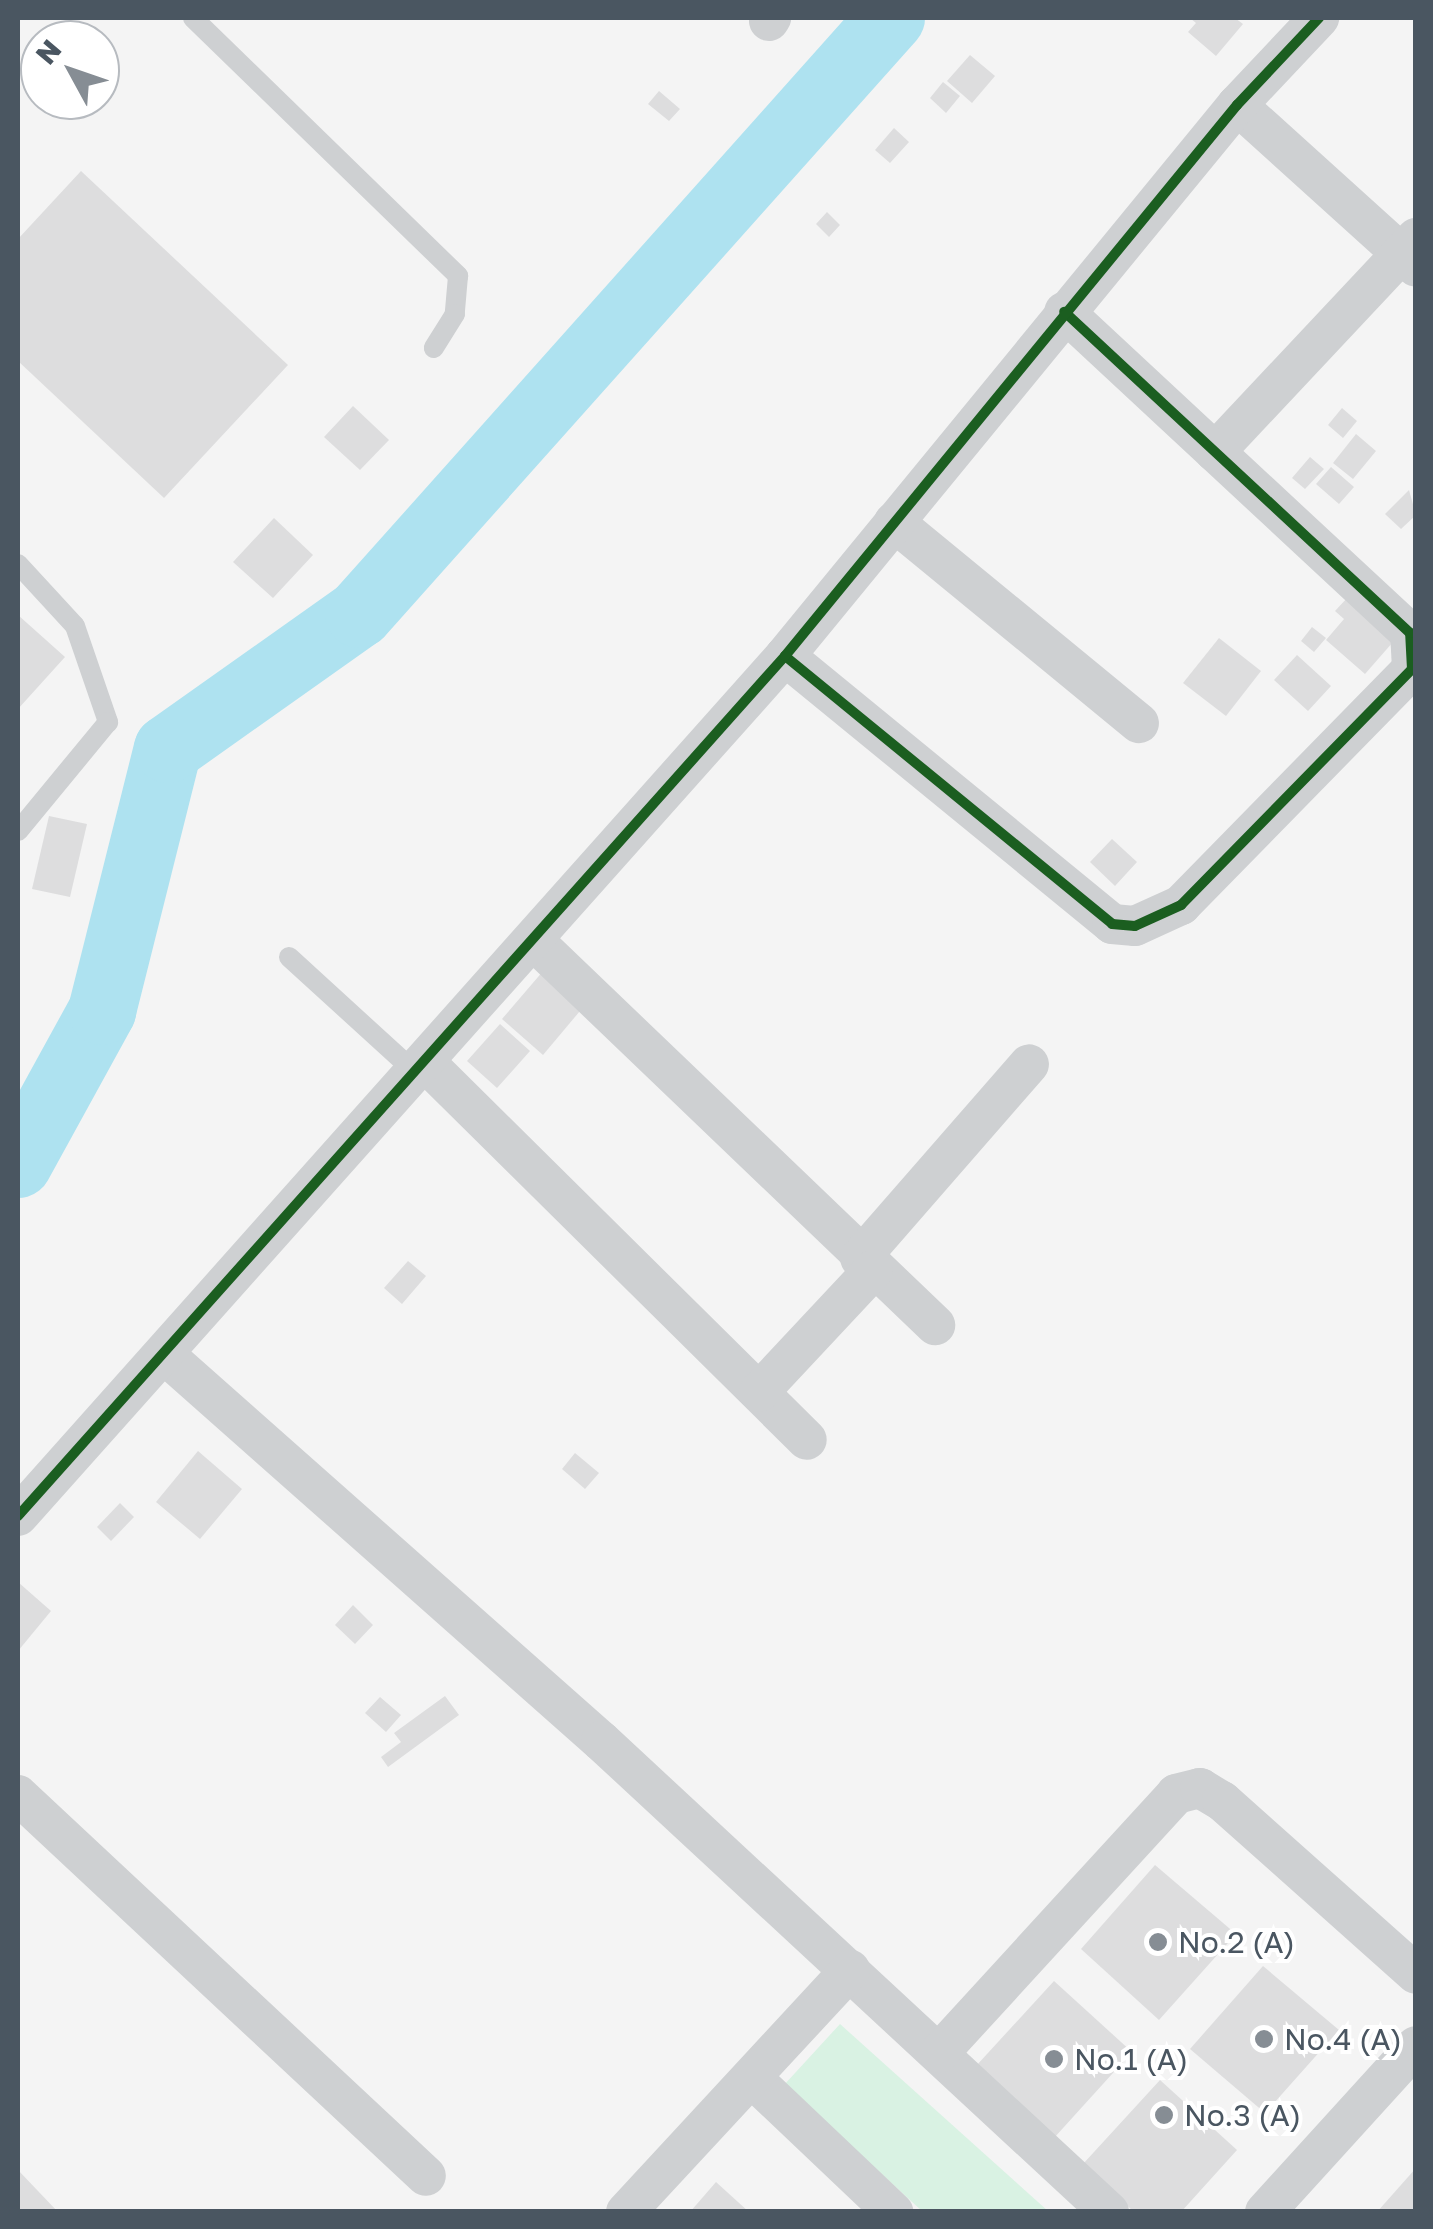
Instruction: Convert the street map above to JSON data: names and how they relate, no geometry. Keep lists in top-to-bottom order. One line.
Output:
{"places":["No.2 (A)","No.4 (A)","No.1 (A)","No.3 (A)"],"north":"top left"}
